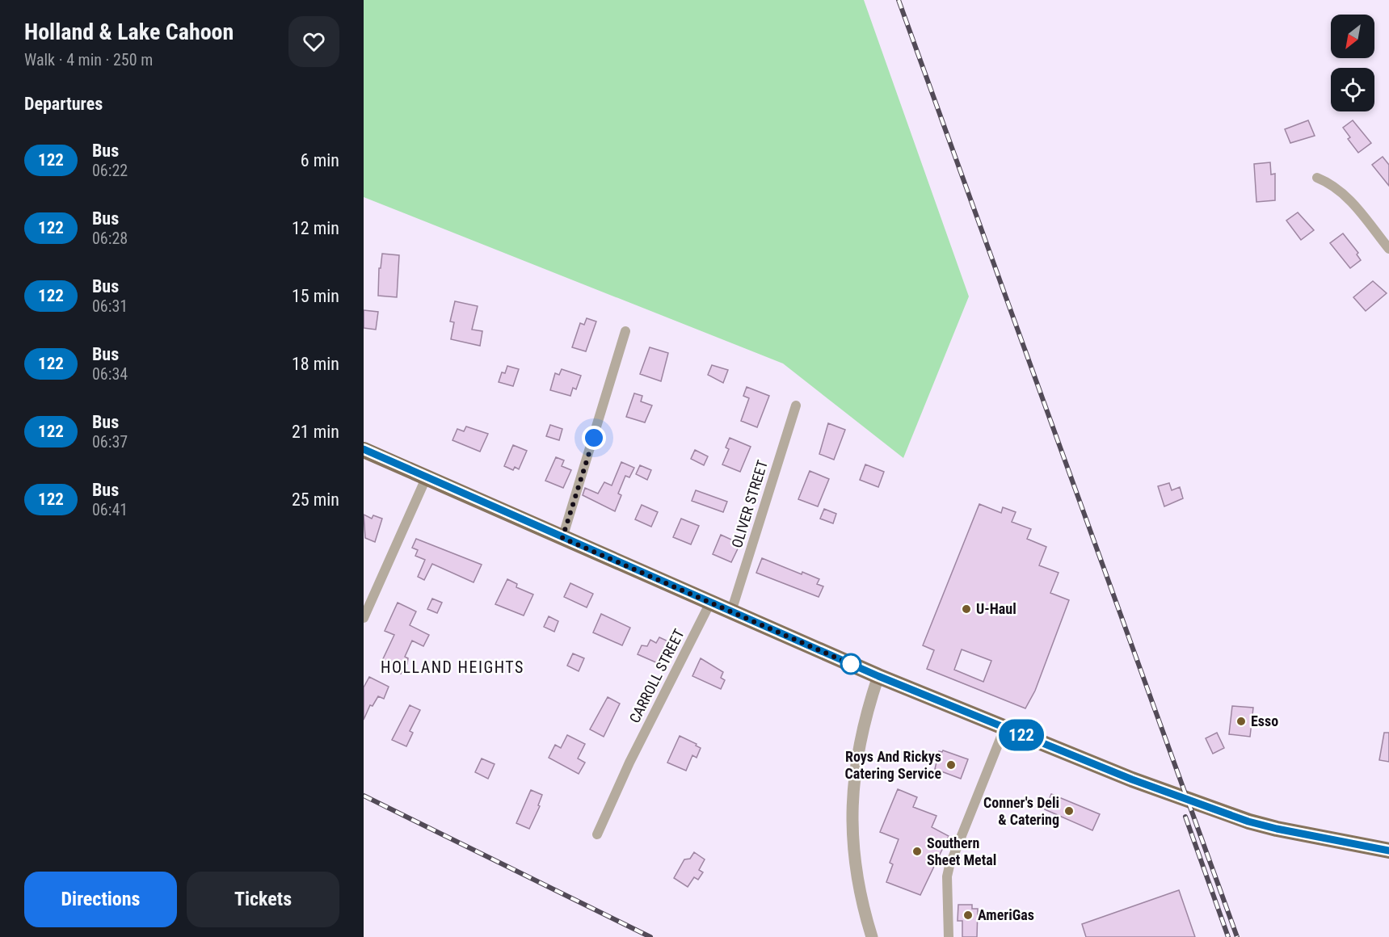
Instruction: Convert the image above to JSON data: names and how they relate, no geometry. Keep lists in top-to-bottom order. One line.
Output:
{"streets":{"street":["OLIVER STREET","CARROLL STREET"]},"districts":["HOLLAND HEIGHTS"],"places":["U-Haul","Esso","Roys And Rickys Catering Service","Conner's Deli & Catering","Southern Sheet Metal","AmeriGas"],"lines":["bus line 122"],"north":"bottom left","page":{"heading":[["Holland & Lake Cahoon","Walk · 4 min · 250 m"],"Departures"],"on_map":"122","list":[{"mark":"122","name":"Bus","note":"06:22","value":"6 min"},{"mark":"122","name":"Bus","note":"06:28","value":"12 min"},{"mark":"122","name":"Bus","note":"06:31","value":"15 min"},{"mark":"122","name":"Bus","note":"06:34","value":"18 min"},{"mark":"122","name":"Bus","note":"06:37","value":"21 min"},{"mark":"122","name":"Bus","note":"06:41","value":"25 min"}],"buttons":["Directions","Tickets"]}}
